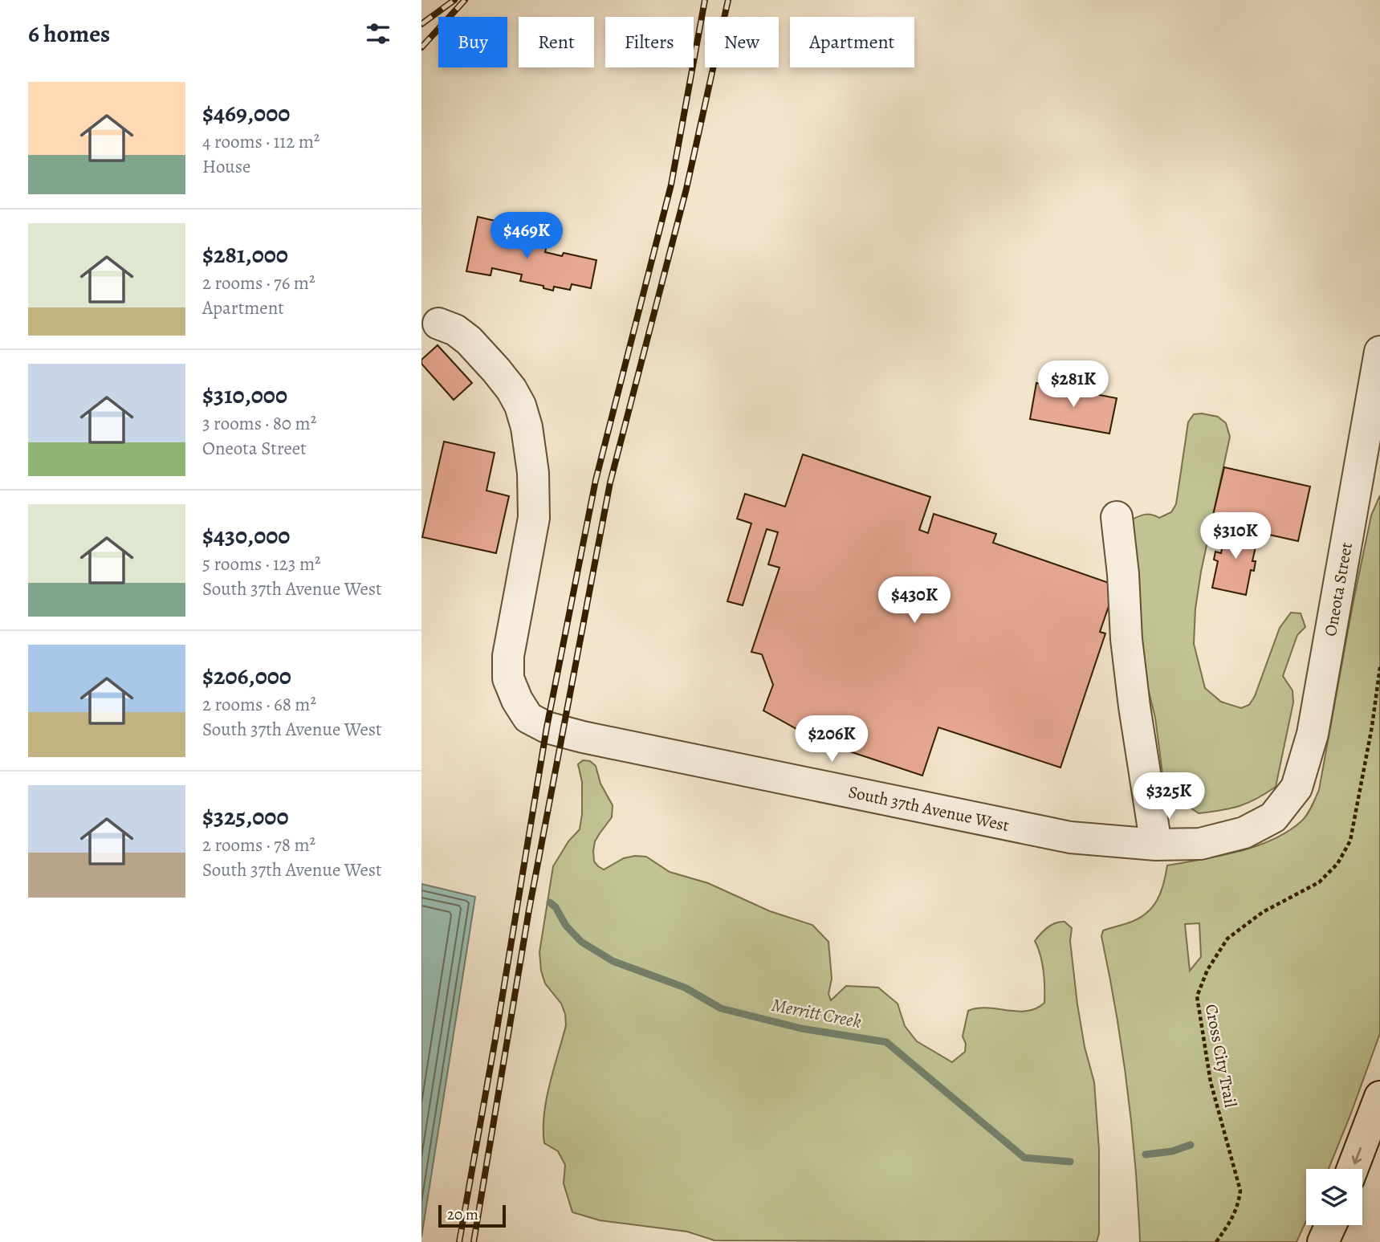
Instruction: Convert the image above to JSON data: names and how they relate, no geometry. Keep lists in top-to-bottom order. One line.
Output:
{"streets":{"street":["Oneota Street","South 37th Avenue West"],"path":["Cross City Trail"]},"crossings":[["Oneota Street","South 37th Avenue West"]],"water":["Merritt Creek"],"scale_bar":"20 m","page":{"heading":"6 homes","chip":["Buy","Rent","Filters","New","Apartment"],"list":[{"name":"$469,000","note":"4 rooms · 112 m² · House"},{"name":"$281,000","note":"2 rooms · 76 m² · Apartment"},{"name":"$310,000","note":"3 rooms · 80 m² · Oneota Street"},{"name":"$430,000","note":"5 rooms · 123 m² · South 37th Avenue West"},{"name":"$206,000","note":"2 rooms · 68 m² · South 37th Avenue West"},{"name":"$325,000","note":"2 rooms · 78 m² · South 37th Avenue West"}],"price":["$469K","$281K","$310K","$430K","$206K","$325K"],"scale":"20 m"}}
